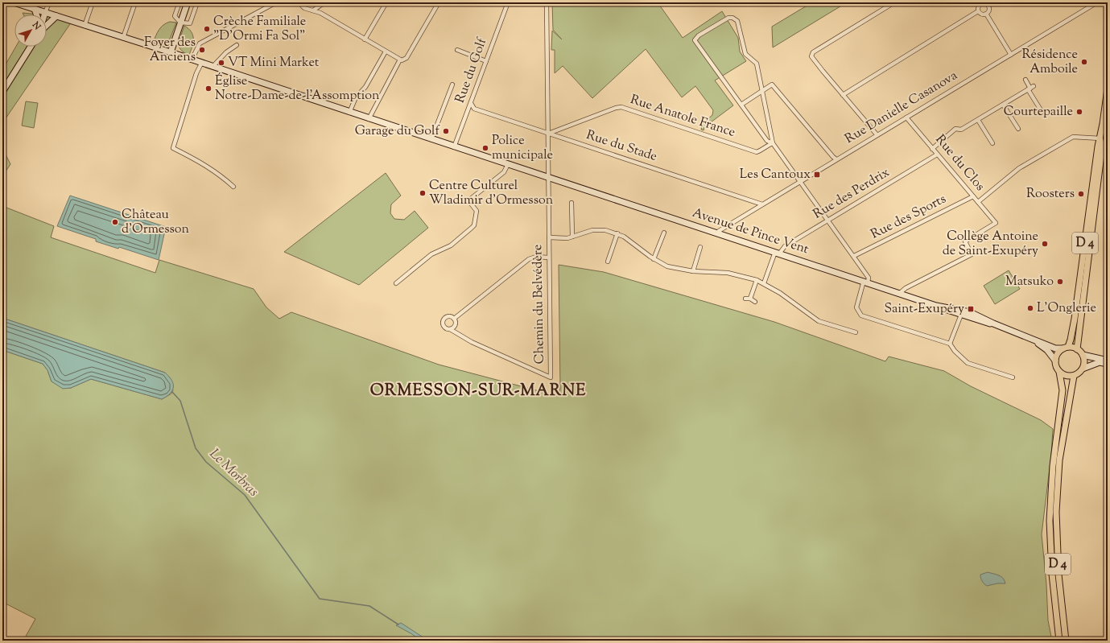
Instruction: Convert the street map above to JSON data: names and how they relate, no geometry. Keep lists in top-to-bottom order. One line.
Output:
{"streets":{"main road":["Avenue de Pince Vent","D 4"],"street":["Rue du Golf","Rue Danielle Casanova","Rue Anatole France","Rue du Stade","Rue du Clos","Rue des Perdrix","Rue des Sports","Chemin du Belvédère"]},"crossings":[["Rue du Golf","Avenue de Pince Vent"],["Rue Danielle Casanova","Rue du Stade"],["Rue Danielle Casanova","Rue du Clos"],["Rue Danielle Casanova","Avenue de Pince Vent"],["Rue Anatole France","Rue du Stade"],["Rue Anatole France","Chemin du Belvédère"],["Rue du Stade","Chemin du Belvédère"],["Rue du Clos","Rue des Perdrix"],["Rue du Clos","Rue des Sports"],["Rue du Clos","Avenue de Pince Vent"],["Rue des Perdrix","Avenue de Pince Vent"],["Avenue de Pince Vent","D 4"],["Avenue de Pince Vent","Chemin du Belvédère"]],"districts":["ORMESSON-SUR-MARNE"],"water":["Le Morbras"],"places":{"other":["Crèche Familiale \"D'Ormi Fa Sol\"","Foyer des Anciens","Résidence Amboile","VT Mini Market","Église Notre-Dame-de-l'Assomption","Courtepaille","Garage du Golf","Police municipale","Centre Culturel Wladimir d'Ormesson","Roosters","Château d'Ormesson","Collège Antoine de Saint-Exupéry","Matsuko","L'Onglerie"],"transit":["Les Cantoux","Saint-Exupéry"]},"north":"top right"}
